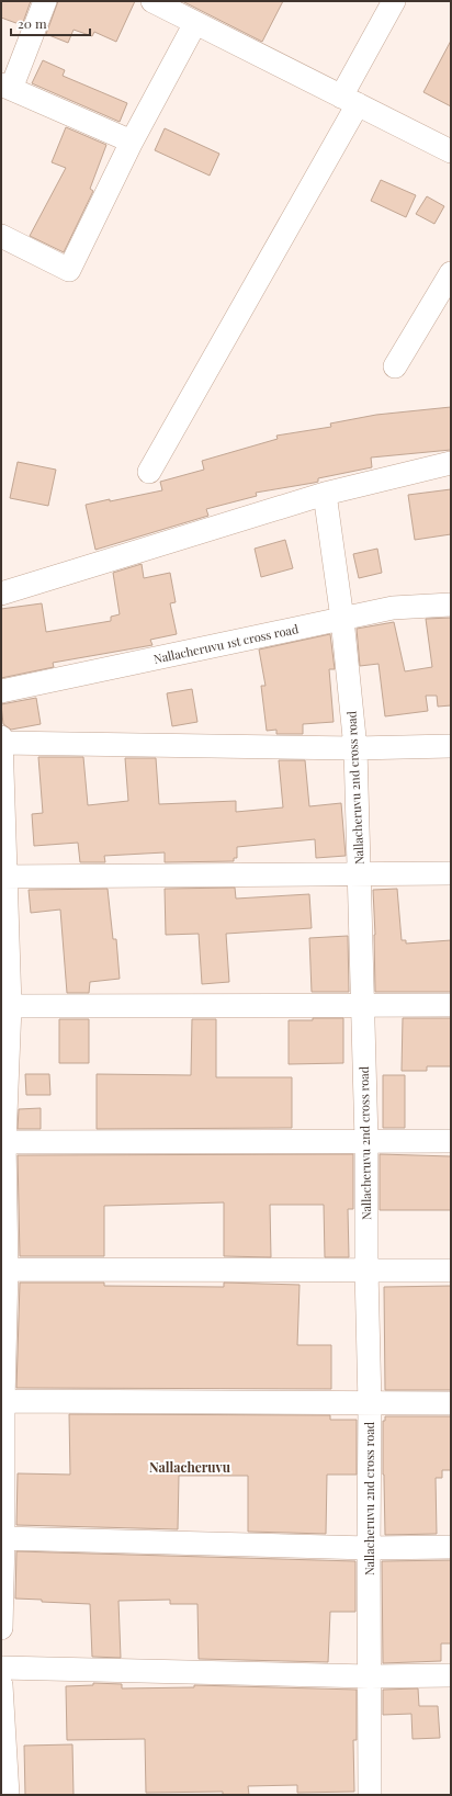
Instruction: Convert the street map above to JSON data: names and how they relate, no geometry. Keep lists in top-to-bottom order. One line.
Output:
{"streets":{"street":["Nallacheruvu 1st cross road","Nallacheruvu 2nd cross road"]},"crossings":[["Nallacheruvu 1st cross road","Nallacheruvu 2nd cross road"]],"districts":["Nallacheruvu"],"scale_bar":"20 m"}
